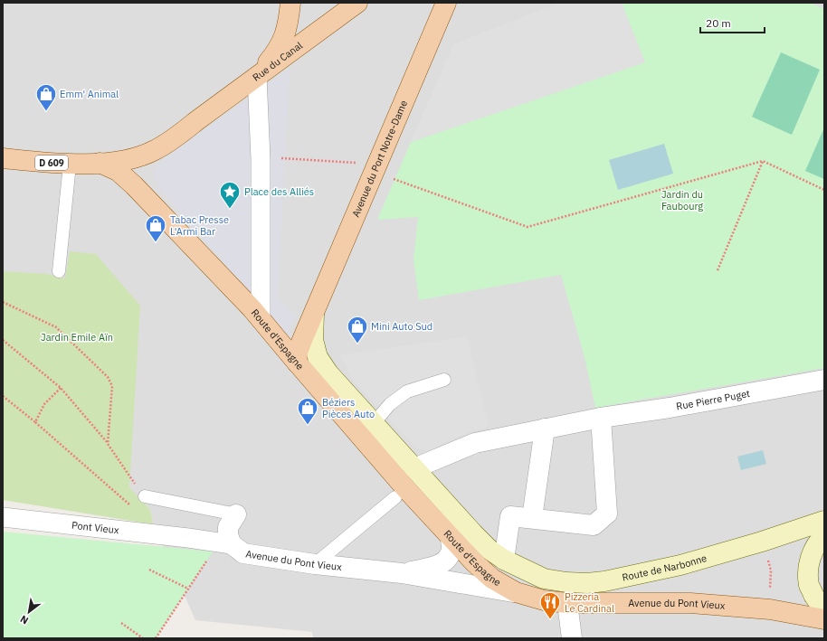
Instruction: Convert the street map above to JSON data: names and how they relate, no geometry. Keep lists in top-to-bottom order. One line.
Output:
{"streets":{"main road":["Rue du Canal","Avenue du Port Notre-Dame","D 609","Route d'Espagne","Avenue du Pont Vieux","Route de Narbonne"],"street":["Rue Pierre Puget","Pont Vieux"]},"crossings":[["Rue du Canal","Route d'Espagne"],["Avenue du Port Notre-Dame","Route d'Espagne"],["Route d'Espagne","Rue Pierre Puget"],["Route d'Espagne","Avenue du Pont Vieux"],["Route d'Espagne","Route de Narbonne"],["Pont Vieux","Avenue du Pont Vieux"]],"parks":["Jardin du Faubourg","Jardin Emile Aïn"],"places":{"shop":["Emm' Animal","Tabac Presse L'Armi Bar","Mini Auto Sud","Béziers Pièces Auto"],"place":["Place des Alliés"],"restaurant":["Pizzeria Le Cardinal"]},"scale_bar":"20 m","north":"bottom left"}
